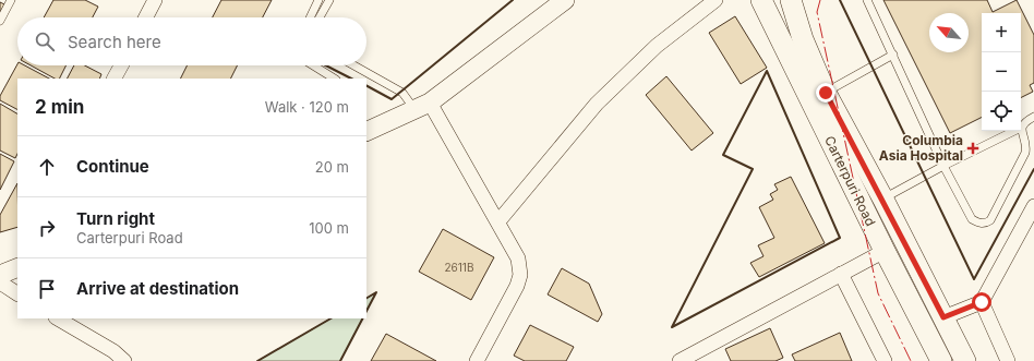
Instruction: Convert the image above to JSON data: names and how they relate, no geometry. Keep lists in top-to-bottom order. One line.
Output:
{"streets":{"main road":["Carterpuri Road"]},"places":{"health":["Columbia Asia Hospital"]},"house_numbers":["2611B"],"north":"top left","page":{"map_buttons":["+","−"],"search":"Search here","heading":["2 min","Walk · 120 m"],"list":[["Continue","20 m"],["Turn right","Carterpuri Road","100 m"],"Arrive at destination"]}}
